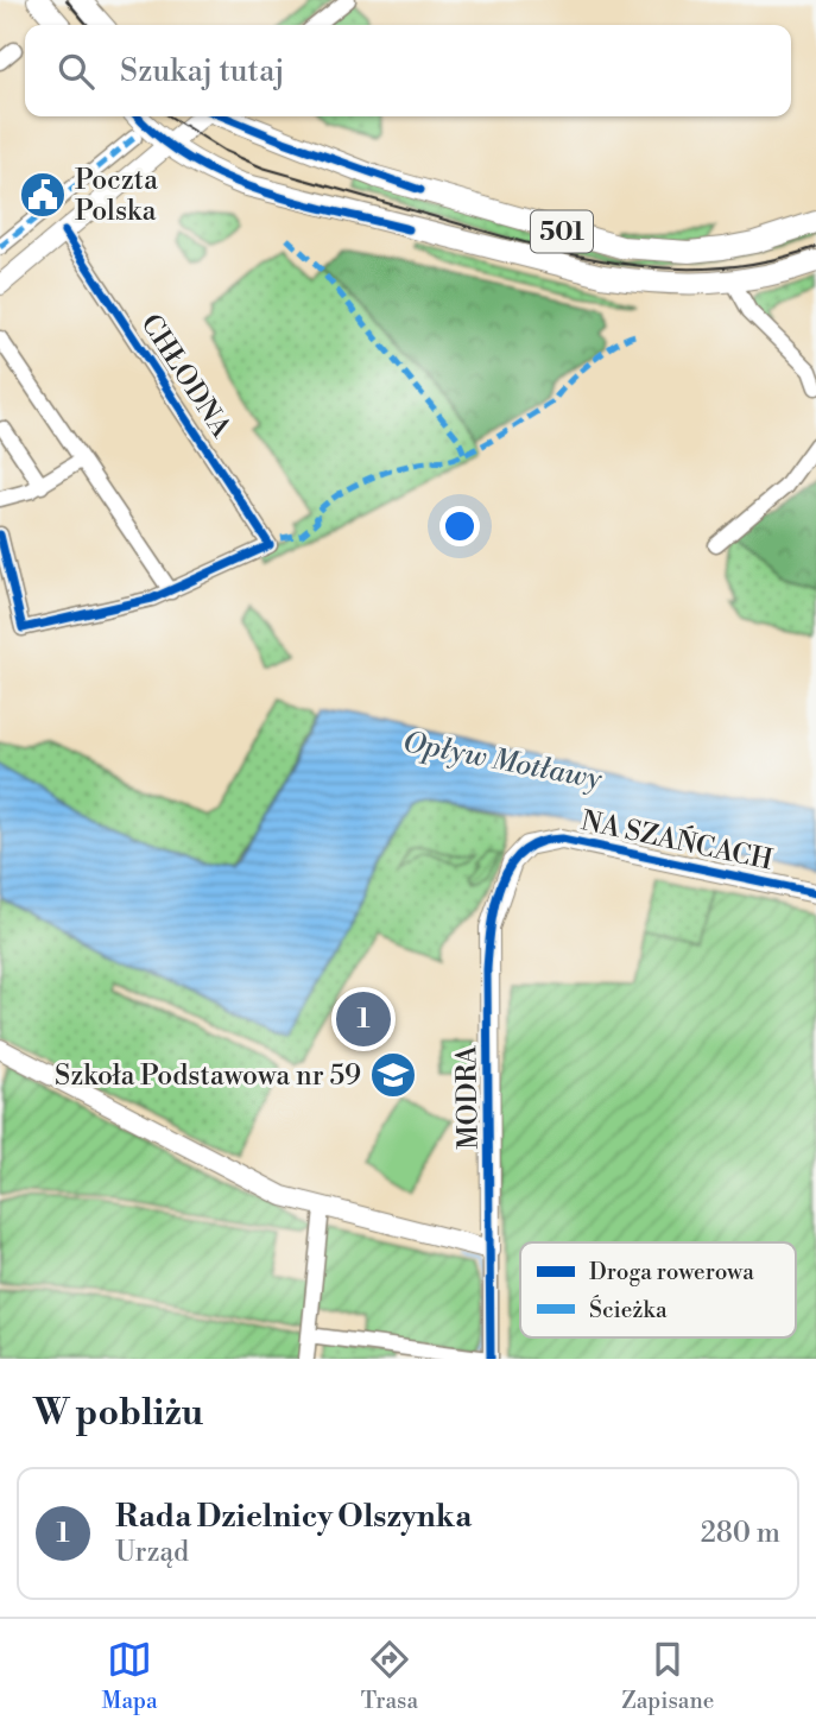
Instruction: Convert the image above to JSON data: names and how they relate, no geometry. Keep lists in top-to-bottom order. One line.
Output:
{"streets":{"main road":["501"],"street":["CHŁODNA","NA SZAŃCACH","MODRA"]},"crossings":[["NA SZAŃCACH","MODRA"]],"water":["Opływ Motławy"],"places":{"public building":["Poczta Polska"],"school or university":["Szkoła Podstawowa nr 59"]},"legend":["Droga rowerowa","Ścieżka"],"page":{"search":"Szukaj tutaj","pins":"1","heading":"W pobliżu","list":[{"mark":"1","name":"Rada Dzielnicy Olszynka","note":"Urząd","value":"280 m"}],"nav":["Mapa","Trasa","Zapisane"]}}
